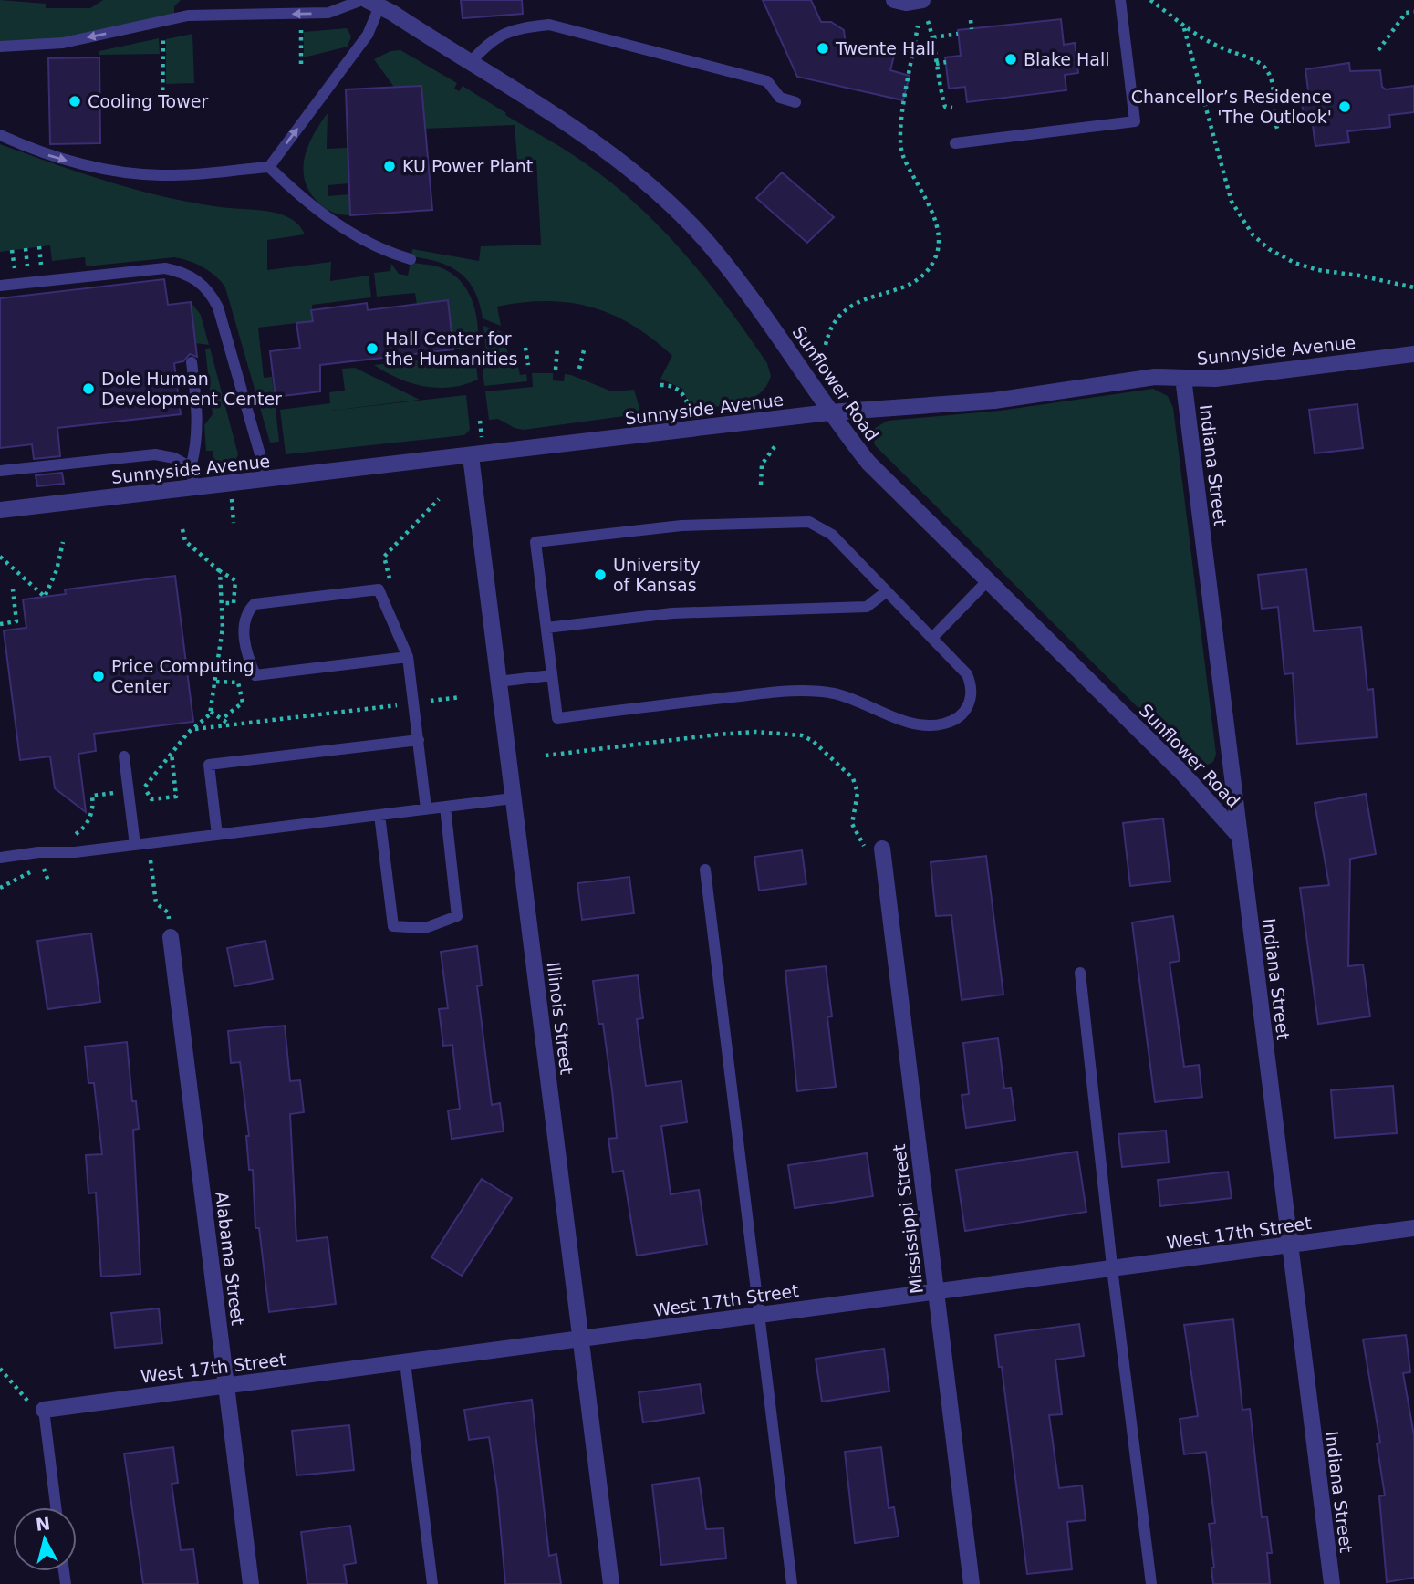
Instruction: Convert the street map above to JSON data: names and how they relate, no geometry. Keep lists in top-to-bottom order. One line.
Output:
{"streets":{"street":["Sunnyside Avenue","Sunflower Road","Indiana Street","Illinois Street","Mississippi Street","West 17th Street","Alabama Street"]},"crossings":[["Sunnyside Avenue","Sunflower Road"],["Sunnyside Avenue","Indiana Street"],["Sunnyside Avenue","Illinois Street"],["Sunflower Road","Indiana Street"],["Indiana Street","West 17th Street"],["Illinois Street","West 17th Street"],["Mississippi Street","West 17th Street"],["West 17th Street","Alabama Street"]],"places":["Twente Hall","Blake Hall","Cooling Tower","Chancellor’s Residence 'The Outlook'","KU Power Plant","Hall Center for the Humanities","Dole Human Development Center","University of Kansas","Price Computing Center"],"north":"top"}
